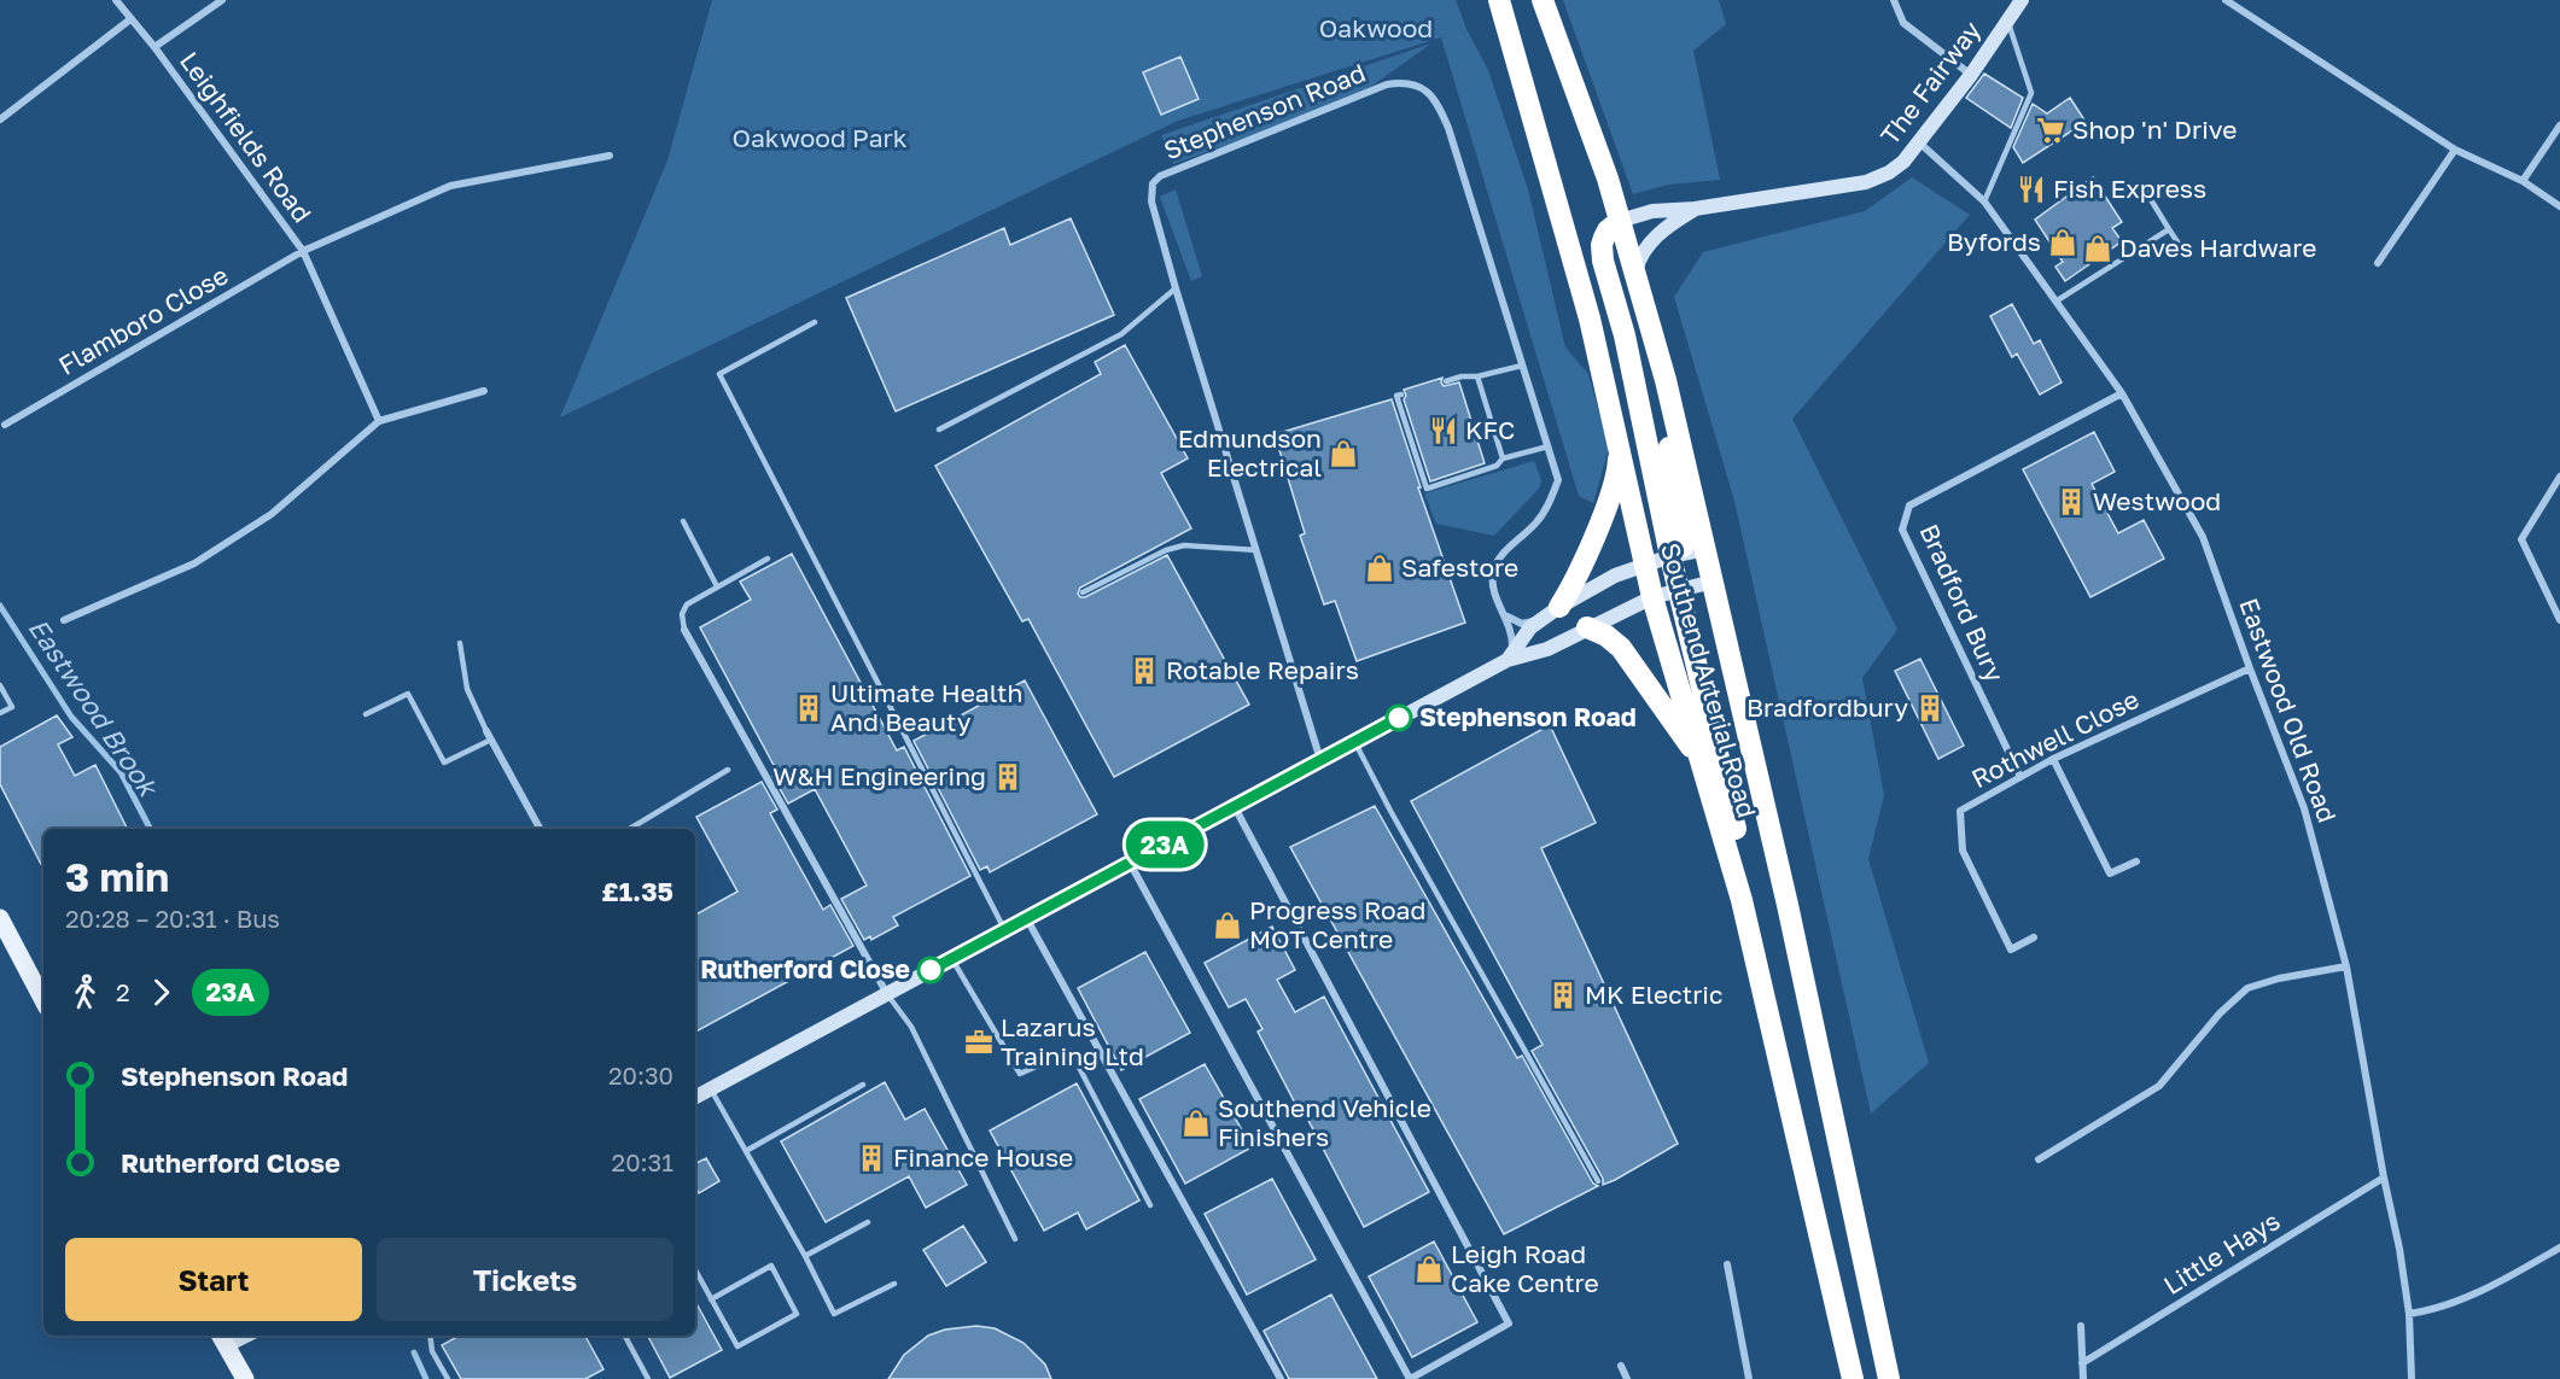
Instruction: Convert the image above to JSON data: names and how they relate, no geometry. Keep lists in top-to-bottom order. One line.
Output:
{"streets":{"highway":["Southend Arterial Road"],"street":["The Fairway","Stephenson Road","Leighfields Road","Flamboro Close","Bradford Bury","Eastwood Old Road","Rothwell Close","Little Hays"]},"crossings":[["The Fairway","Eastwood Old Road"],["Leighfields Road","Flamboro Close"],["Bradford Bury","Eastwood Old Road"],["Bradford Bury","Rothwell Close"],["Eastwood Old Road","Rothwell Close"],["Eastwood Old Road","Little Hays"]],"water":["Eastwood Brook"],"parks":["Oakwood","Oakwood Park"],"places":{"supermarket":["Shop 'n' Drive"],"restaurant":["Fish Express","KFC"],"shop":["Byfords","Daves Hardware","Edmundson Electrical","Safestore","Progress Road MOT Centre","Southend Vehicle Finishers","Leigh Road Cake Centre"],"building":["Westwood","Rotable Repairs","Ultimate Health And Beauty","Bradfordbury","W&H Engineering","MK Electric","Finance House"],"other":["Stephenson Road","Rutherford Close"],"office":["Lazarus Training Ltd"]},"lines":["bus line 23A"],"page":{"on_map":"23A","heading":["3 min","20:28 – 20:31 · Bus","£1.35"],"legs":["2","23A"],"list":[{"name":"Stephenson Road","value":"20:30"},{"name":"Rutherford Close","value":"20:31"}],"buttons":["Start","Tickets"]}}
